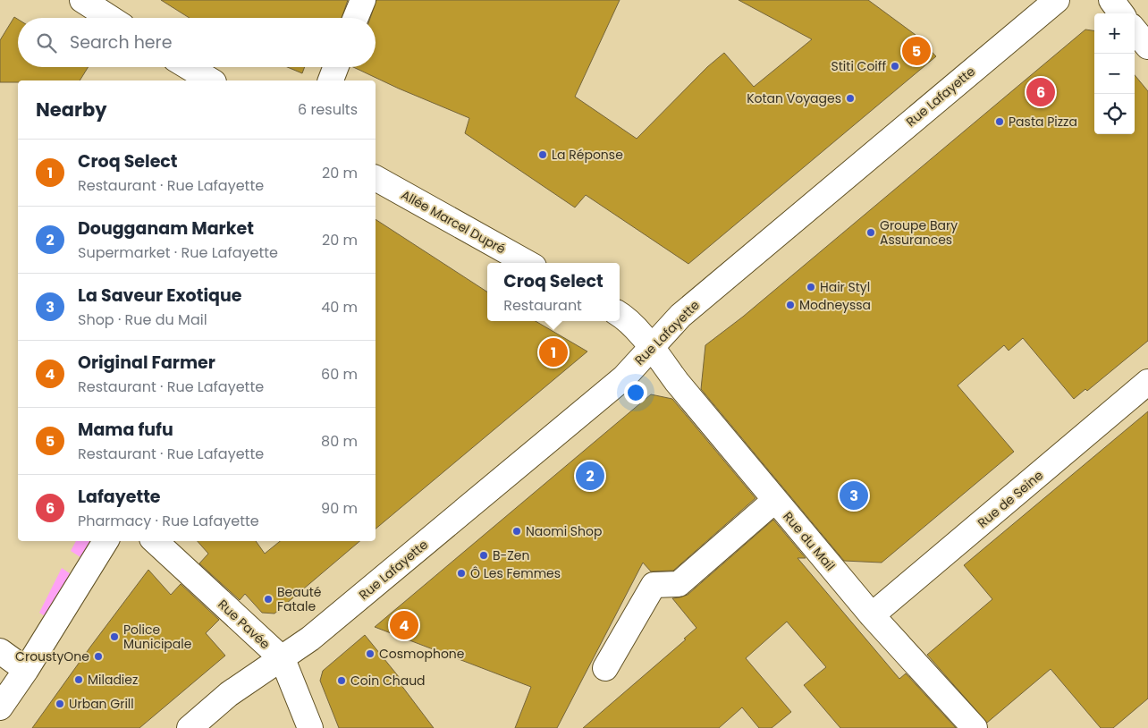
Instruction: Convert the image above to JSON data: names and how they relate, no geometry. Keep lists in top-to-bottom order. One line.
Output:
{"streets":{"street":["Rue Lafayette","Allée Marcel Dupré","Rue de Seine","Rue du Mail","Rue Pavée"]},"crossings":[["Rue Lafayette","Rue du Mail"],["Rue Lafayette","Rue Pavée"],["Rue de Seine","Rue du Mail"]],"places":["Stiti Coiff","Kotan Voyages","Pasta Pizza","La Réponse","Groupe Bary Assurances","Hair Styl","Modneyssa","Naomi Shop","B-Zen","Ô Les Femmes","Beauté Fatale","Police Municipale","Cosmophone","CroustyOne","Miladiez","Coin Chaud","Urban Grill"],"page":{"map_buttons":["+","−"],"search":"Search here","pins":["5","6","1","2","3","4"],"heading":["Nearby","6 results"],"list":[{"mark":"1","name":"Croq Select","note":"Restaurant · Rue Lafayette","value":"20 m"},{"mark":"2","name":"Dougganam Market","note":"Supermarket · Rue Lafayette","value":"20 m"},{"mark":"3","name":"La Saveur Exotique","note":"Shop · Rue du Mail","value":"40 m"},{"mark":"4","name":"Original Farmer","note":"Restaurant · Rue Lafayette","value":"60 m"},{"mark":"5","name":"Mama fufu","note":"Restaurant · Rue Lafayette","value":"80 m"},{"mark":"6","name":"Lafayette","note":"Pharmacy · Rue Lafayette","value":"90 m"}],"popup":["Croq Select","Restaurant"]}}
